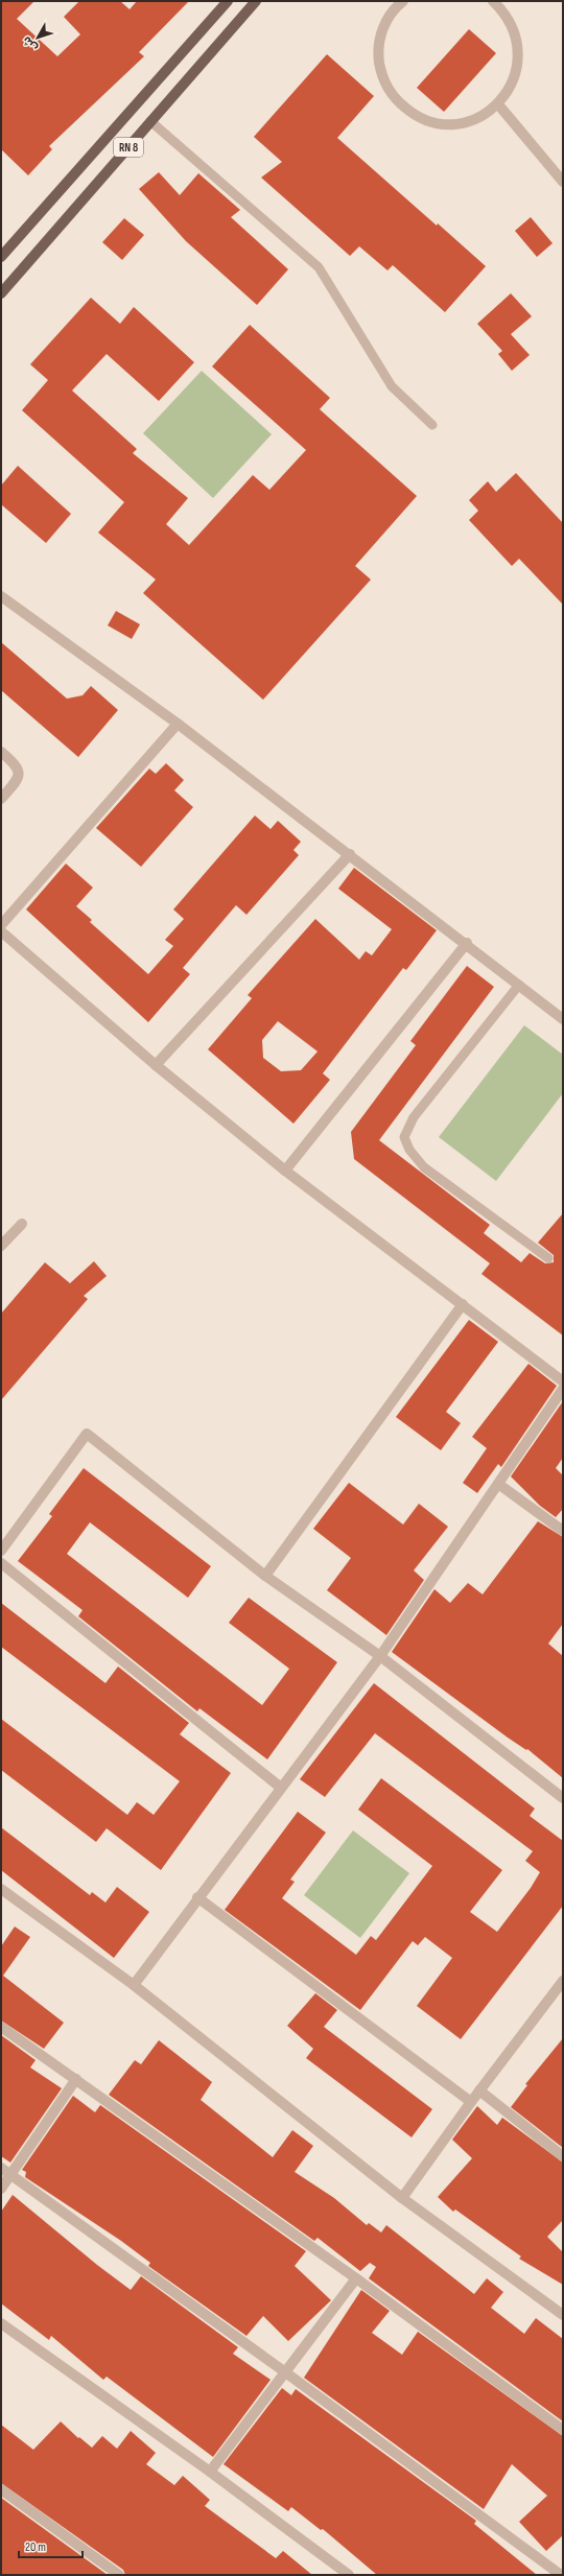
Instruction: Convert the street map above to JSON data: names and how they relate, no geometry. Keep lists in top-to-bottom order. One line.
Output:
{"streets":{"main road":["RN 8"]},"scale_bar":"20 m","north":"bottom left"}
